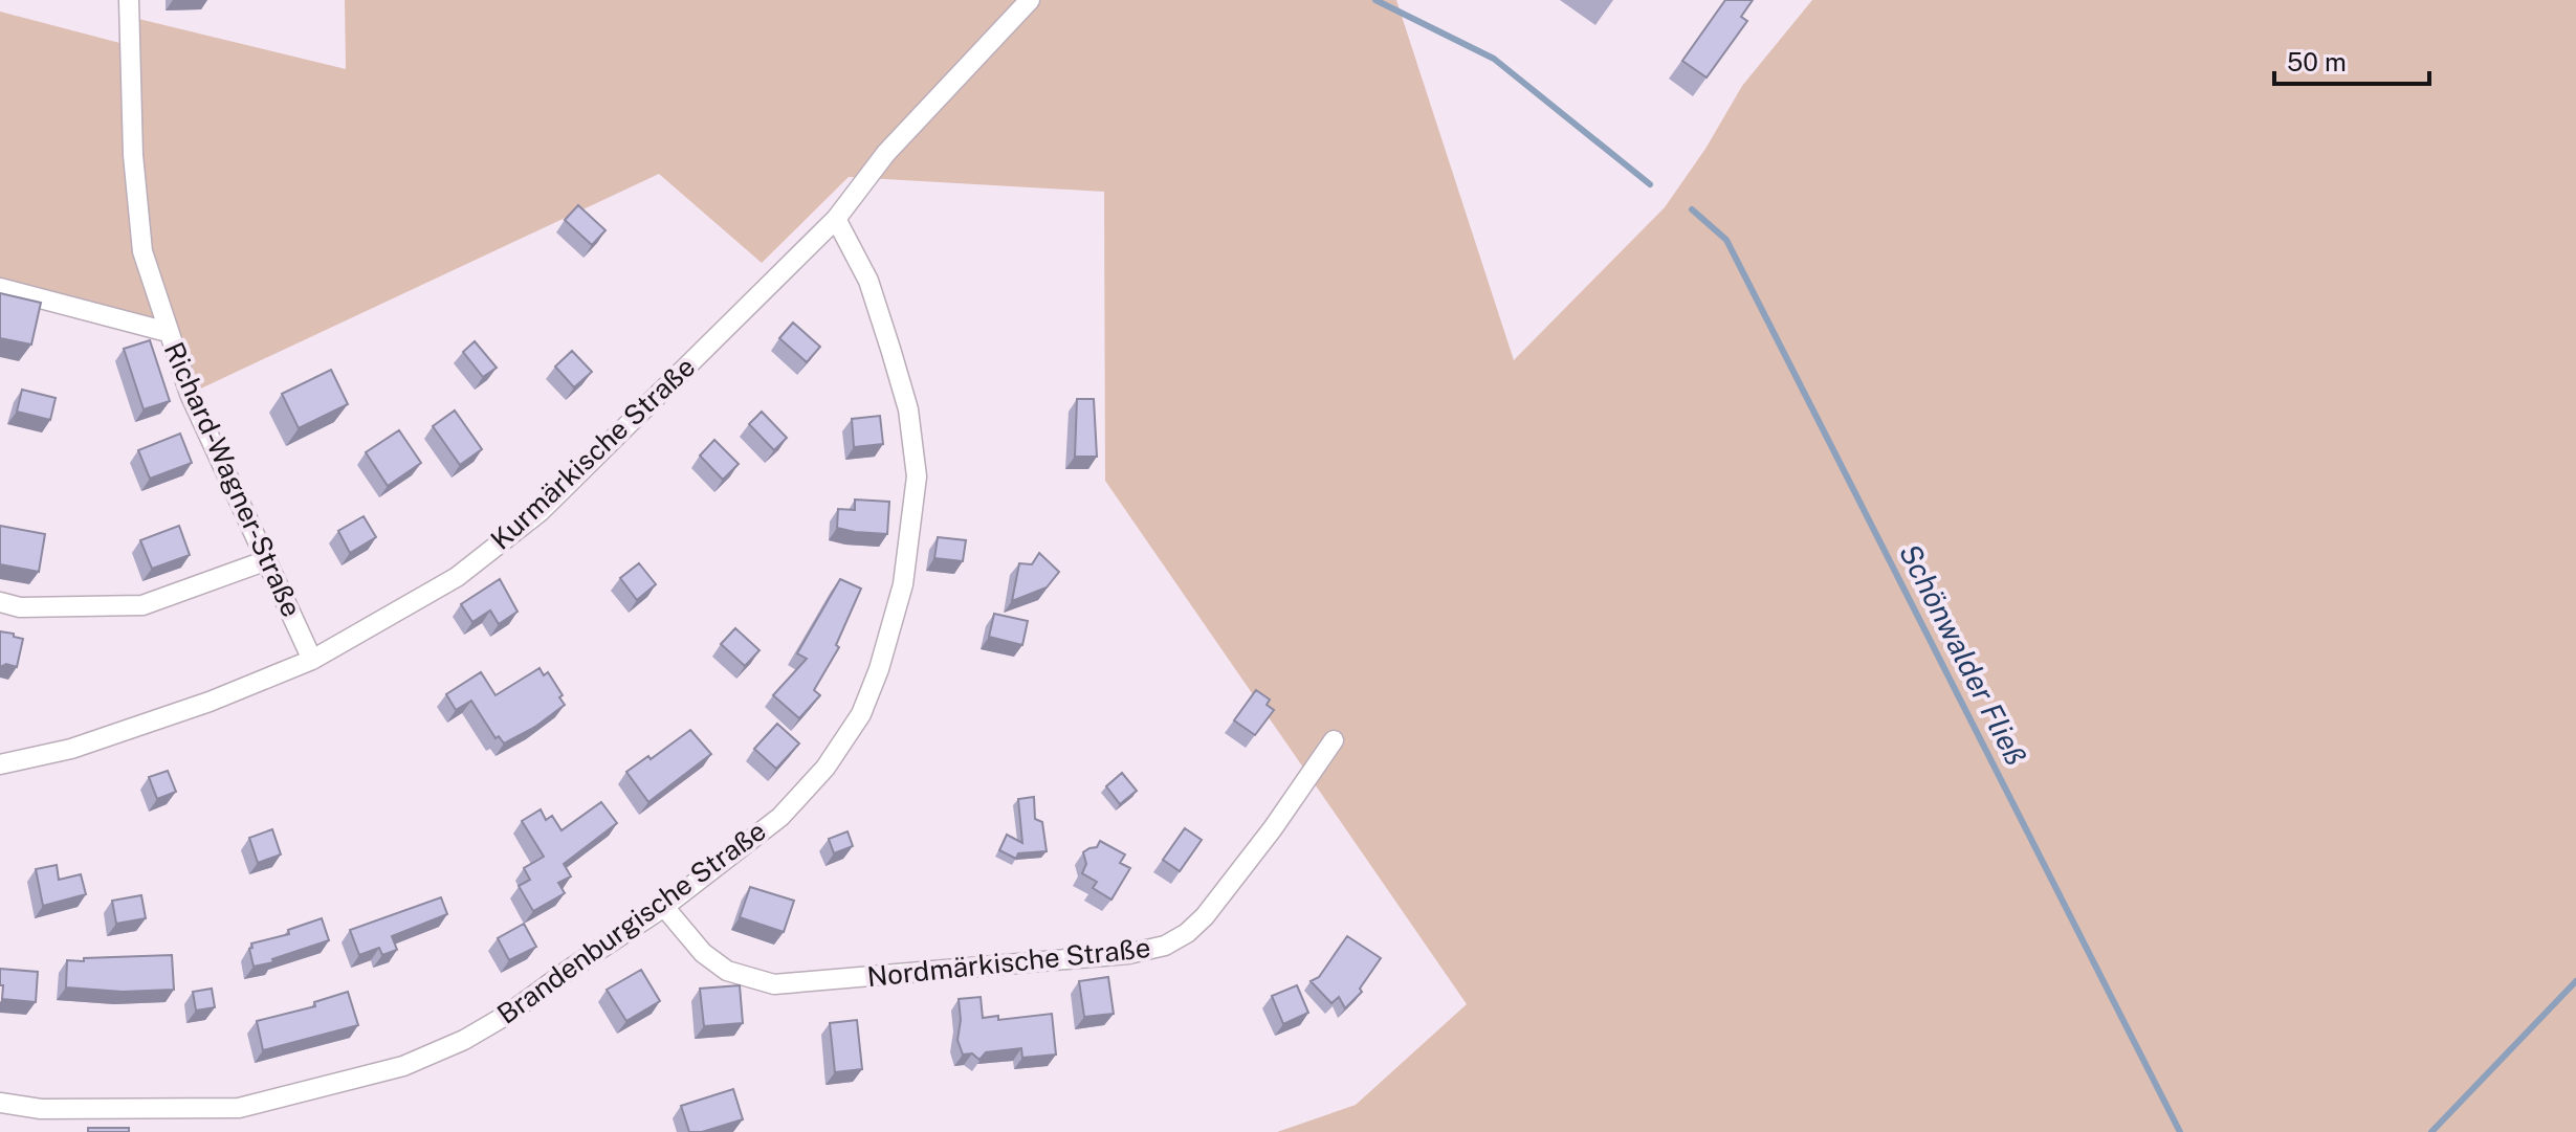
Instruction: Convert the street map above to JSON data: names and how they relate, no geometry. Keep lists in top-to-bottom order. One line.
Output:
{"streets":{"street":["Kurmärkische Straße","Richard-Wagner-Straße","Brandenburgische Straße","Nordmärkische Straße"]},"crossings":[["Kurmärkische Straße","Richard-Wagner-Straße"],["Kurmärkische Straße","Brandenburgische Straße"],["Brandenburgische Straße","Nordmärkische Straße"]],"water":["Schönwalder Fließ"],"scale_bar":"50 m"}
